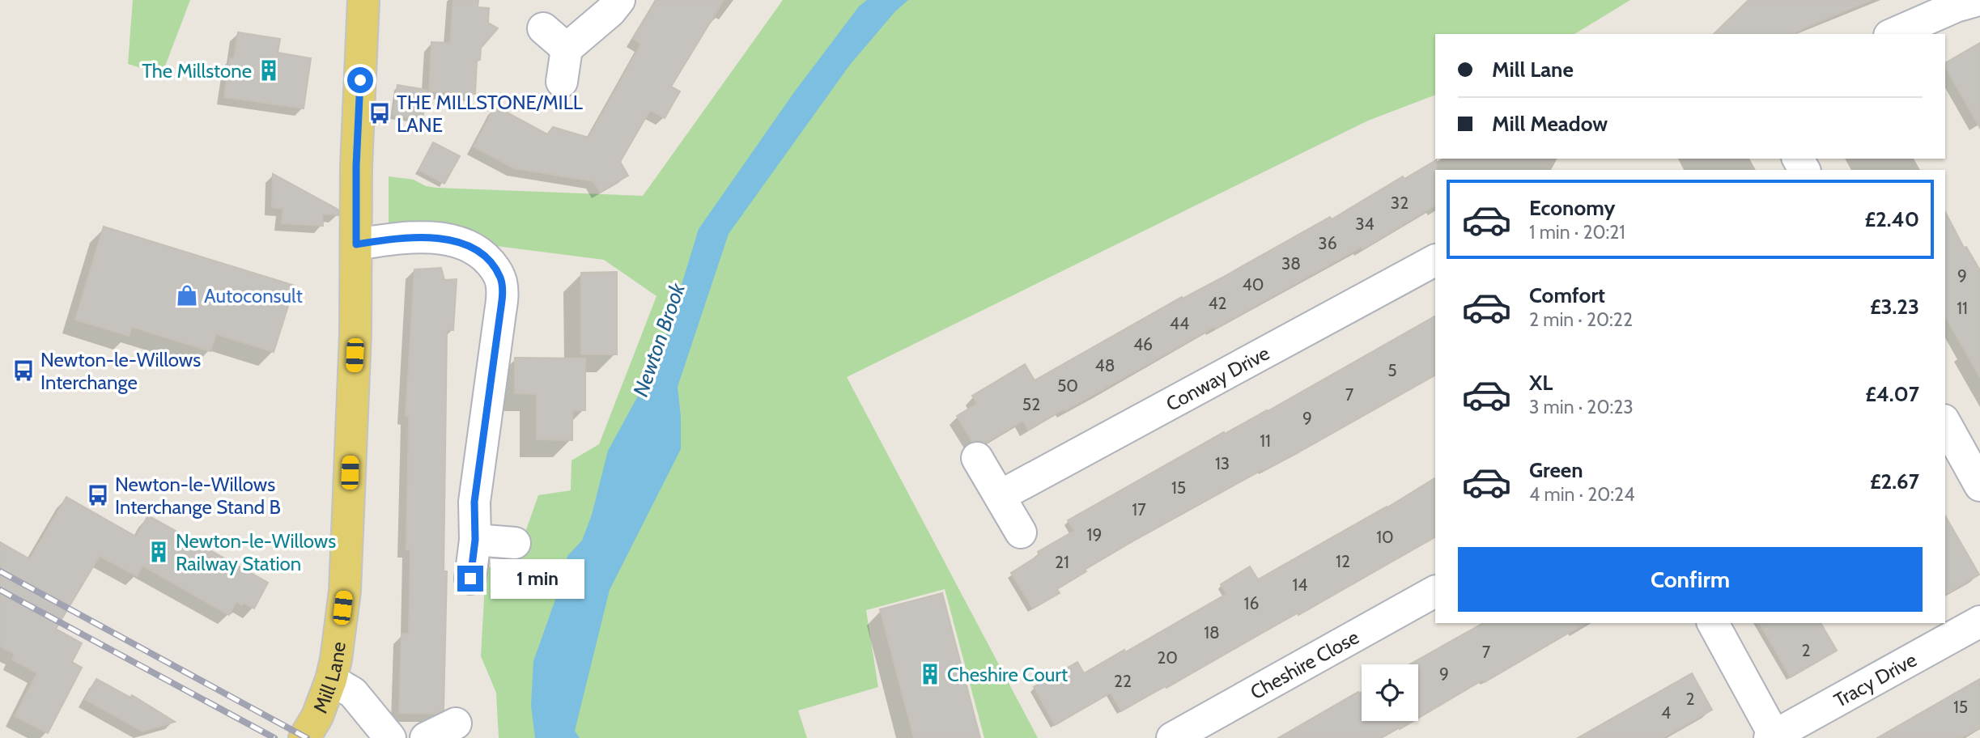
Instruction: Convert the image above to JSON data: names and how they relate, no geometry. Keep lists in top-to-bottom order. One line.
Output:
{"streets":{"main road":["Mill Lane"],"street":["Conway Drive","Cheshire Close","Tracy Drive"]},"water":["Newton Brook"],"places":{"building":["The Millstone","Newton-le-Willows Railway Station","Cheshire Court"],"bus stop":["THE MILLSTONE/MILL LANE","Newton-le-Willows Interchange","Newton-le-Willows Interchange Stand B"],"shop":["Autoconsult"]},"house_numbers":["32","34","36","38","9","40","42","11","44","46","48","5","50","7","52","9","11","13","15","17","19","10","12","21","14","16","18","2","7","20","9","22","2","15","4"],"page":{"banner":["Mill Lane","Mill Meadow"],"list":[{"name":"Economy","note":"1 min · 20:21","value":"£2.40"},{"name":"Comfort","note":"2 min · 20:22","value":"£3.23"},{"name":"XL","note":"3 min · 20:23","value":"£4.07"},{"name":"Green","note":"4 min · 20:24","value":"£2.67"}],"buttons":"Confirm","bubble":"1 min"}}
